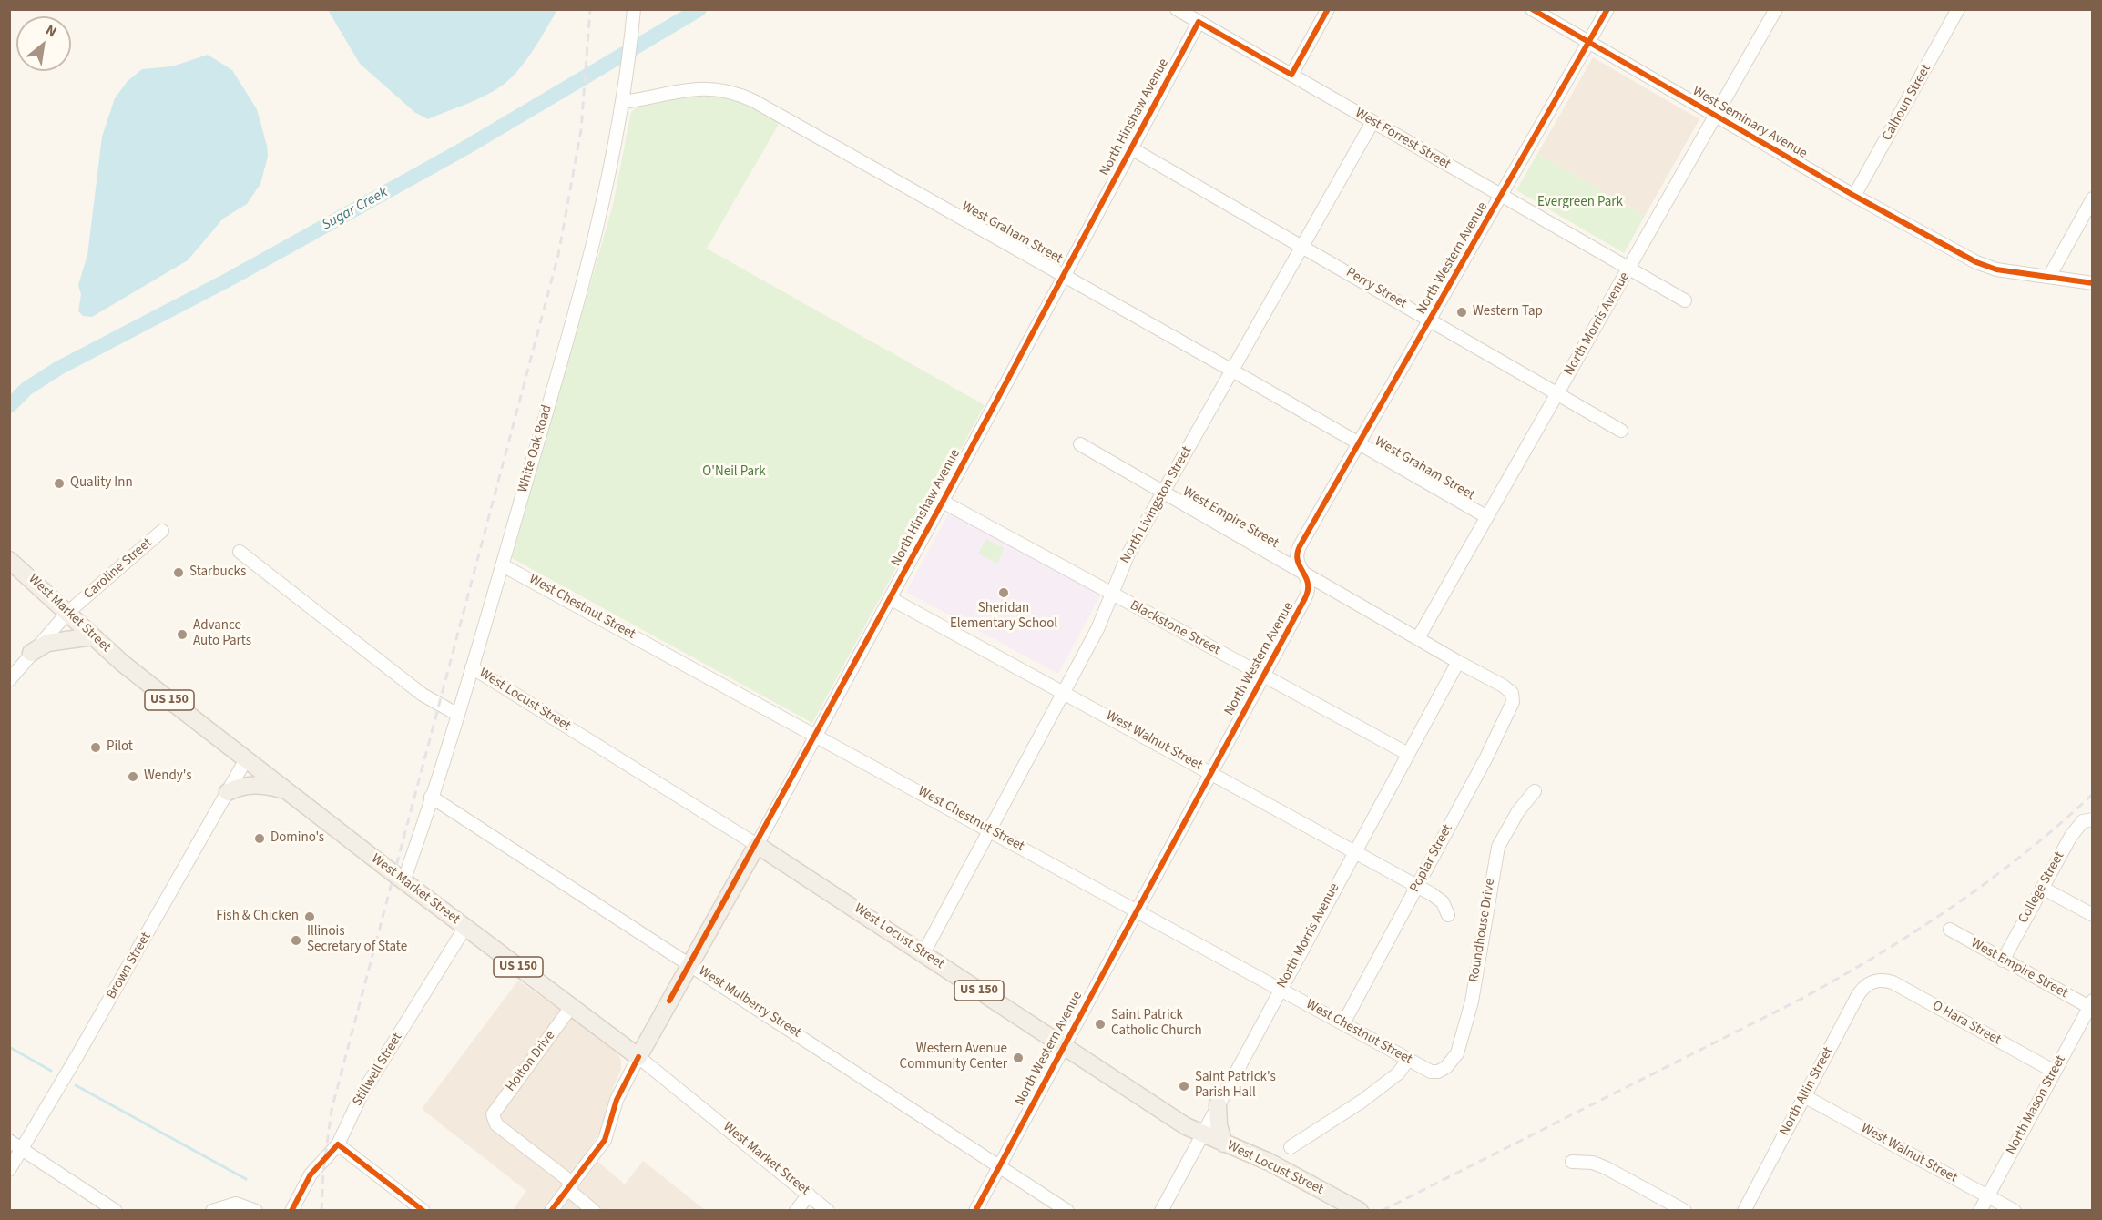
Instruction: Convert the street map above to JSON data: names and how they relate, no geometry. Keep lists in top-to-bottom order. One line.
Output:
{"streets":{"main road":["North Hinshaw Avenue","West Market Street","US 150","West Locust Street"],"street":["Calhoun Street","West Seminary Avenue","West Forrest Street","West Graham Street","North Western Avenue","Perry Street","North Morris Avenue","White Oak Road","North Livingston Street","West Empire Street","Caroline Street","West Chestnut Street","Blackstone Street","West Walnut Street","Poplar Street","College Street","Roundhouse Drive","Brown Street","West Mulberry Street","O Hara Street","Holton Drive","Stillwell Street","North Allin Street","North Mason Street"]},"crossings":[["Calhoun Street","West Seminary Avenue"],["North Hinshaw Avenue","West Forrest Street"],["North Hinshaw Avenue","West Graham Street"],["North Hinshaw Avenue","Perry Street"],["North Hinshaw Avenue","West Chestnut Street"],["North Hinshaw Avenue","West Market Street"],["North Hinshaw Avenue","Blackstone Street"],["North Hinshaw Avenue","West Locust Street"],["North Hinshaw Avenue","West Walnut Street"],["North Hinshaw Avenue","West Mulberry Street"],["North Hinshaw Avenue","Holton Drive"],["West Seminary Avenue","North Western Avenue"],["West Seminary Avenue","North Morris Avenue"],["West Forrest Street","North Western Avenue"],["West Forrest Street","North Morris Avenue"],["West Forrest Street","North Livingston Street"],["West Graham Street","North Western Avenue"],["West Graham Street","North Morris Avenue"],["West Graham Street","White Oak Road"],["West Graham Street","North Livingston Street"],["North Western Avenue","Perry Street"],["North Western Avenue","West Empire Street"],["North Western Avenue","West Chestnut Street"],["North Western Avenue","Blackstone Street"],["North Western Avenue","West Locust Street"],["North Western Avenue","West Walnut Street"],["North Western Avenue","West Mulberry Street"],["Perry Street","North Morris Avenue"],["Perry Street","North Livingston Street"],["North Morris Avenue","West Empire Street"],["North Morris Avenue","West Chestnut Street"],["North Morris Avenue","Blackstone Street"],["North Morris Avenue","West Locust Street"],["North Morris Avenue","West Walnut Street"],["White Oak Road","West Chestnut Street"],["White Oak Road","West Market Street"],["White Oak Road","West Locust Street"],["White Oak Road","West Mulberry Street"],["North Livingston Street","West Empire Street"],["North Livingston Street","West Chestnut Street"],["North Livingston Street","Blackstone Street"],["North Livingston Street","West Locust Street"],["North Livingston Street","West Walnut Street"],["West Empire Street","Poplar Street"],["West Empire Street","College Street"],["West Empire Street","North Mason Street"],["Caroline Street","West Market Street"],["West Chestnut Street","Poplar Street"],["West Chestnut Street","Roundhouse Drive"],["West Market Street","Brown Street"],["West Market Street","Holton Drive"],["West Market Street","Stillwell Street"],["West Walnut Street","Poplar Street"],["West Walnut Street","North Allin Street"],["West Walnut Street","North Mason Street"],["O Hara Street","North Allin Street"],["O Hara Street","North Mason Street"]],"water":["Sugar Creek"],"parks":["Evergreen Park","O'Neil Park"],"places":["Western Tap","Quality Inn","Starbucks","Sheridan Elementary School","Advance Auto Parts","Pilot","Wendy's","Domino's","Fish & Chicken","Illinois Secretary of State","Saint Patrick Catholic Church","Western Avenue Community Center","Saint Patrick's Parish Hall"],"north":"top right"}
